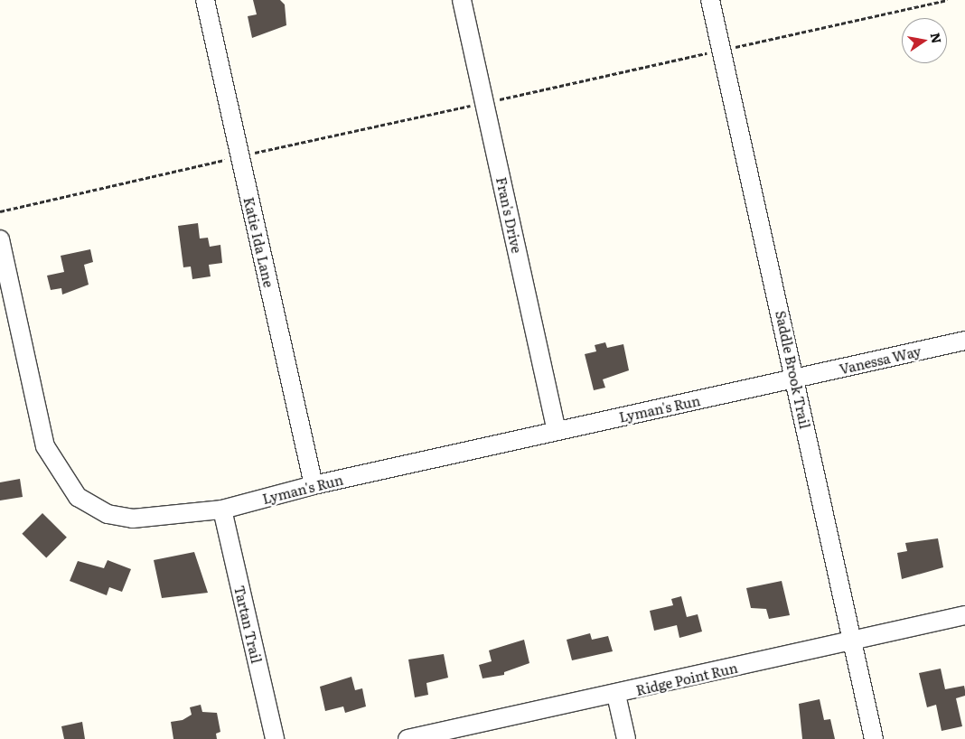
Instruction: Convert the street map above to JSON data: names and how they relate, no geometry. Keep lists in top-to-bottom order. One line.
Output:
{"streets":{"street":["Fran's Drive","Katie Ida Lane","Vanessa Way","Saddle Brook Trail","Lyman's Run","Tartan Trail","Ridge Point Run"]},"crossings":[["Fran's Drive","Lyman's Run"],["Katie Ida Lane","Lyman's Run"],["Vanessa Way","Saddle Brook Trail"],["Vanessa Way","Lyman's Run"],["Saddle Brook Trail","Lyman's Run"],["Saddle Brook Trail","Ridge Point Run"],["Lyman's Run","Tartan Trail"]],"north":"right"}
